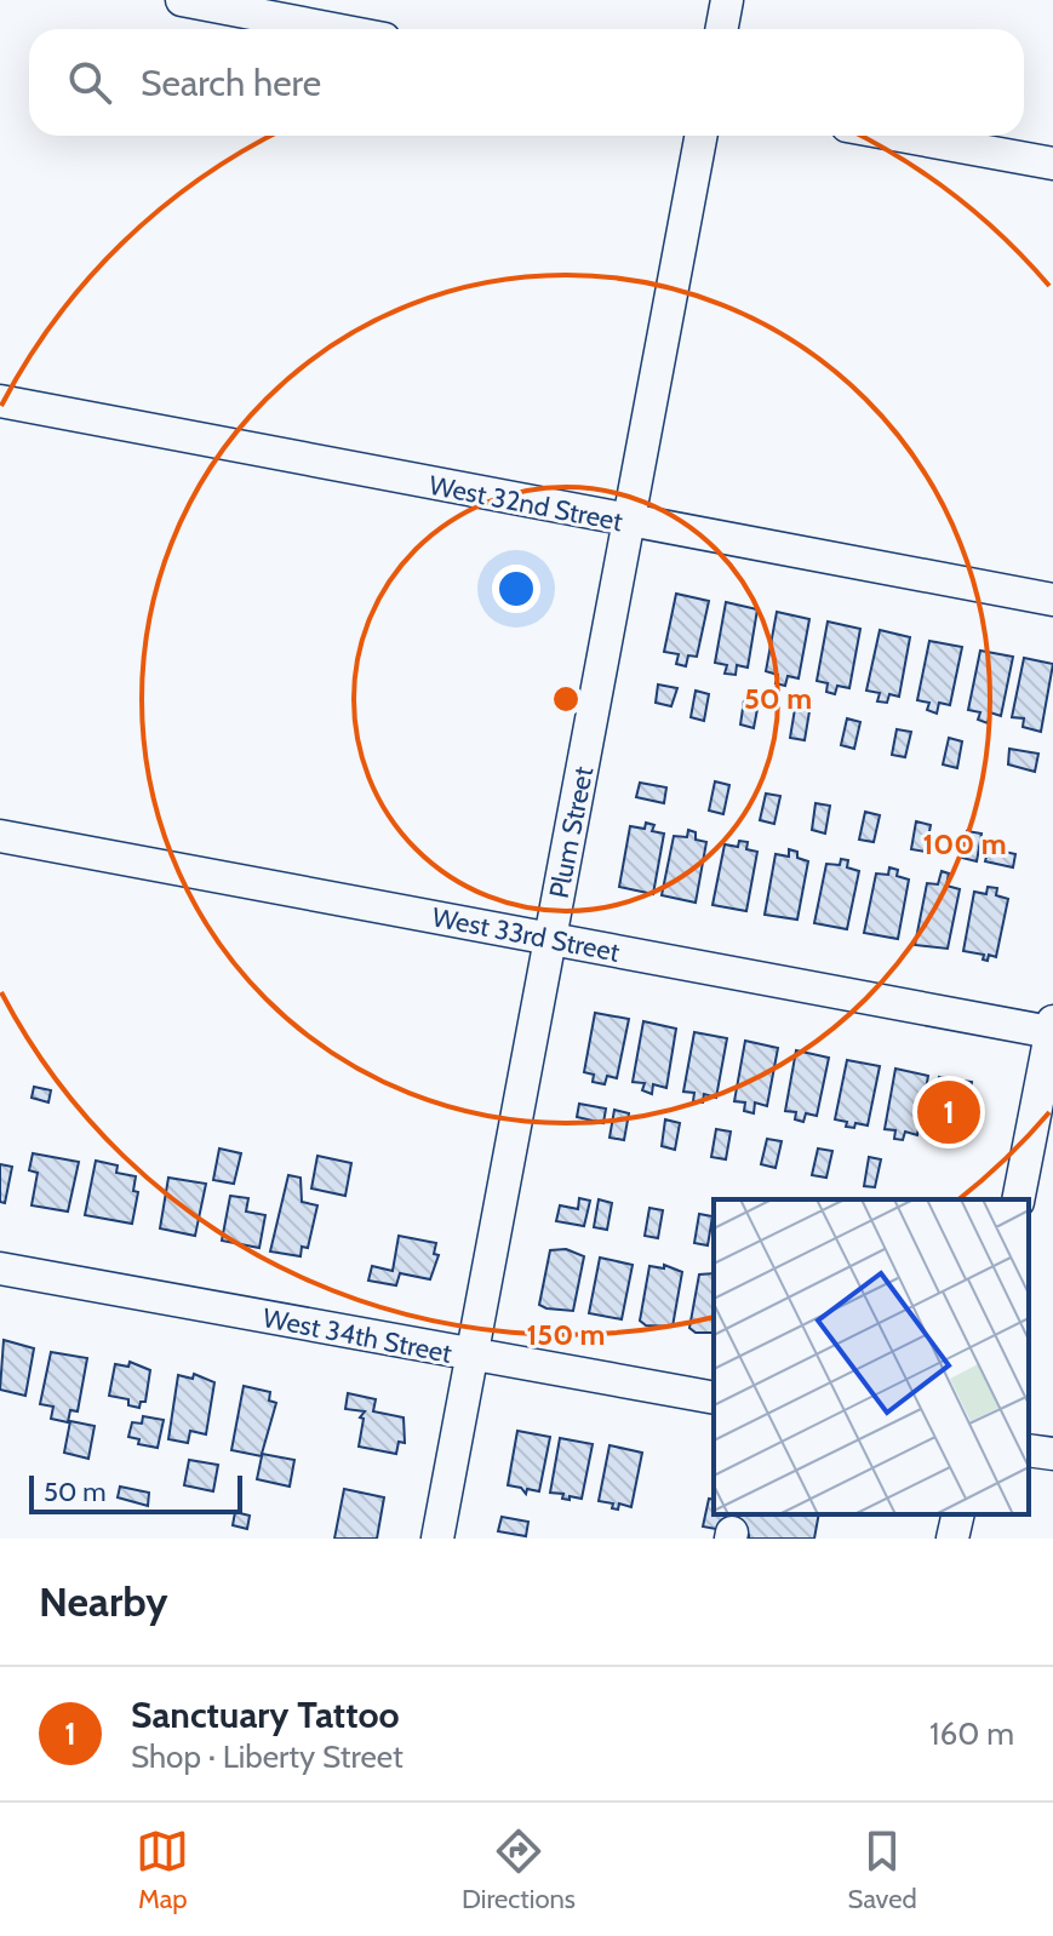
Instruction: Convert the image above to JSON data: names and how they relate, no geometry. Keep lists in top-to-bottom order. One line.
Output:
{"streets":{"street":["West 32nd Street","Plum Street","West 33rd Street","West 34th Street"]},"crossings":[["West 32nd Street","Plum Street"],["Plum Street","West 33rd Street"],["Plum Street","West 34th Street"]],"scale_bar":"50 m","page":{"search":"Search here","pins":"1","scale":"50 m","heading":"Nearby","list":[{"mark":"1","name":"Sanctuary Tattoo","note":"Shop · Liberty Street","value":"160 m"}],"nav":["Map","Directions","Saved"]},"rings":["50 m","100 m","150 m"]}
